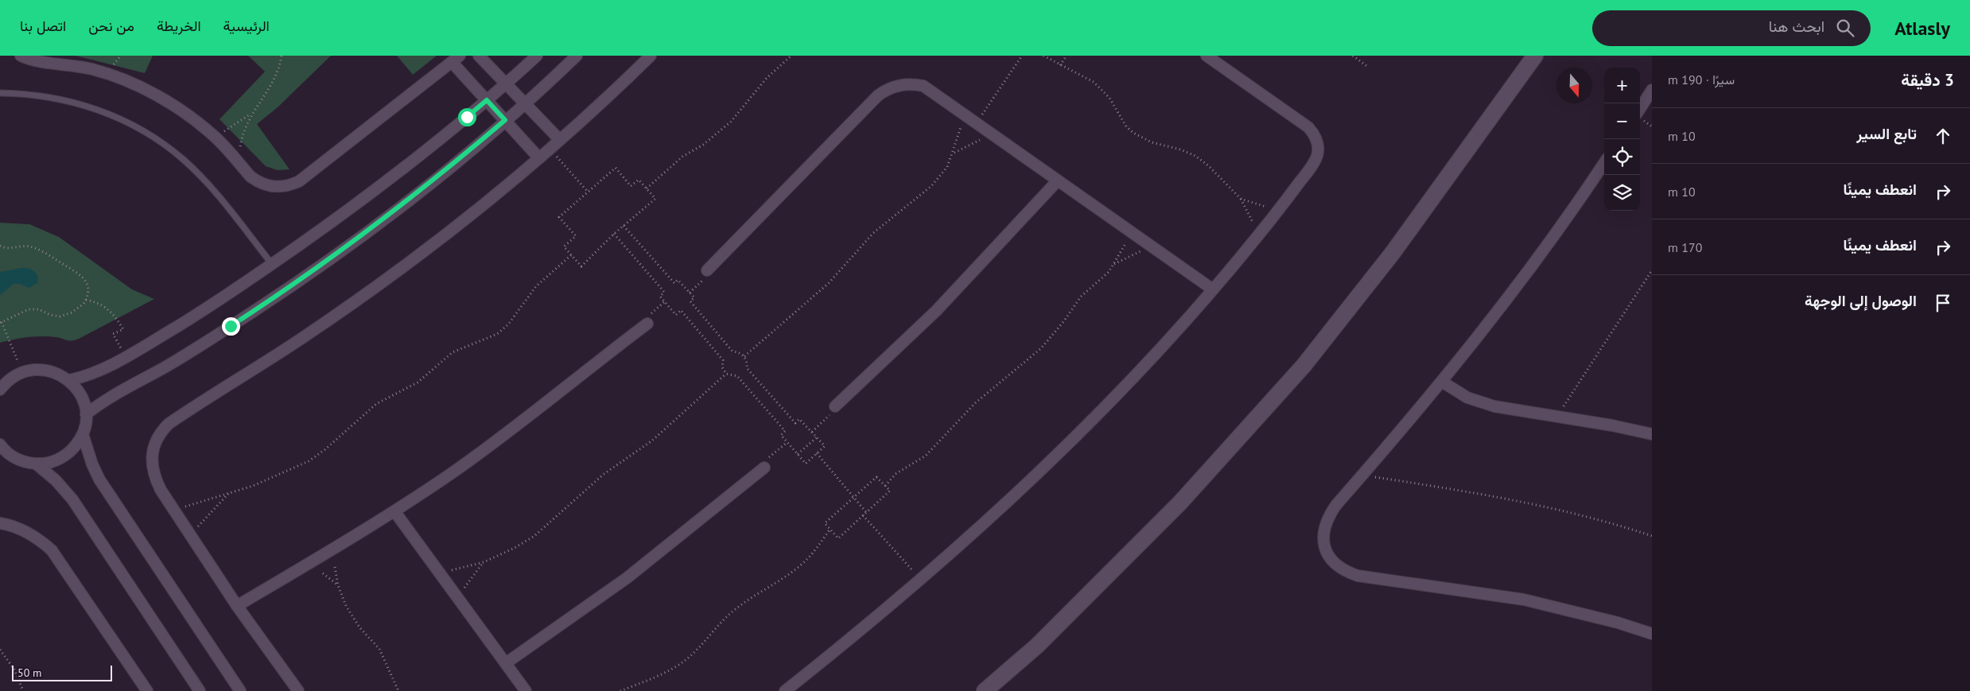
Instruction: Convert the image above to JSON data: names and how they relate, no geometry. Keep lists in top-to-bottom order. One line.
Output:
{"scale_bar":"50 m","north":"bottom","page":{"header":"Atlasly","search":"ابحث هنا","nav":["الرئيسية","الخريطة","من نحن","اتصل بنا"],"heading":["3 دقيقة","سيرًا · 190 m"],"map_buttons":["+","−"],"list":[["تابع السير","10 m"],["انعطف يمينًا","10 m"],["انعطف يمينًا","170 m"],"الوصول إلى الوجهة"],"scale":"50 m"}}
